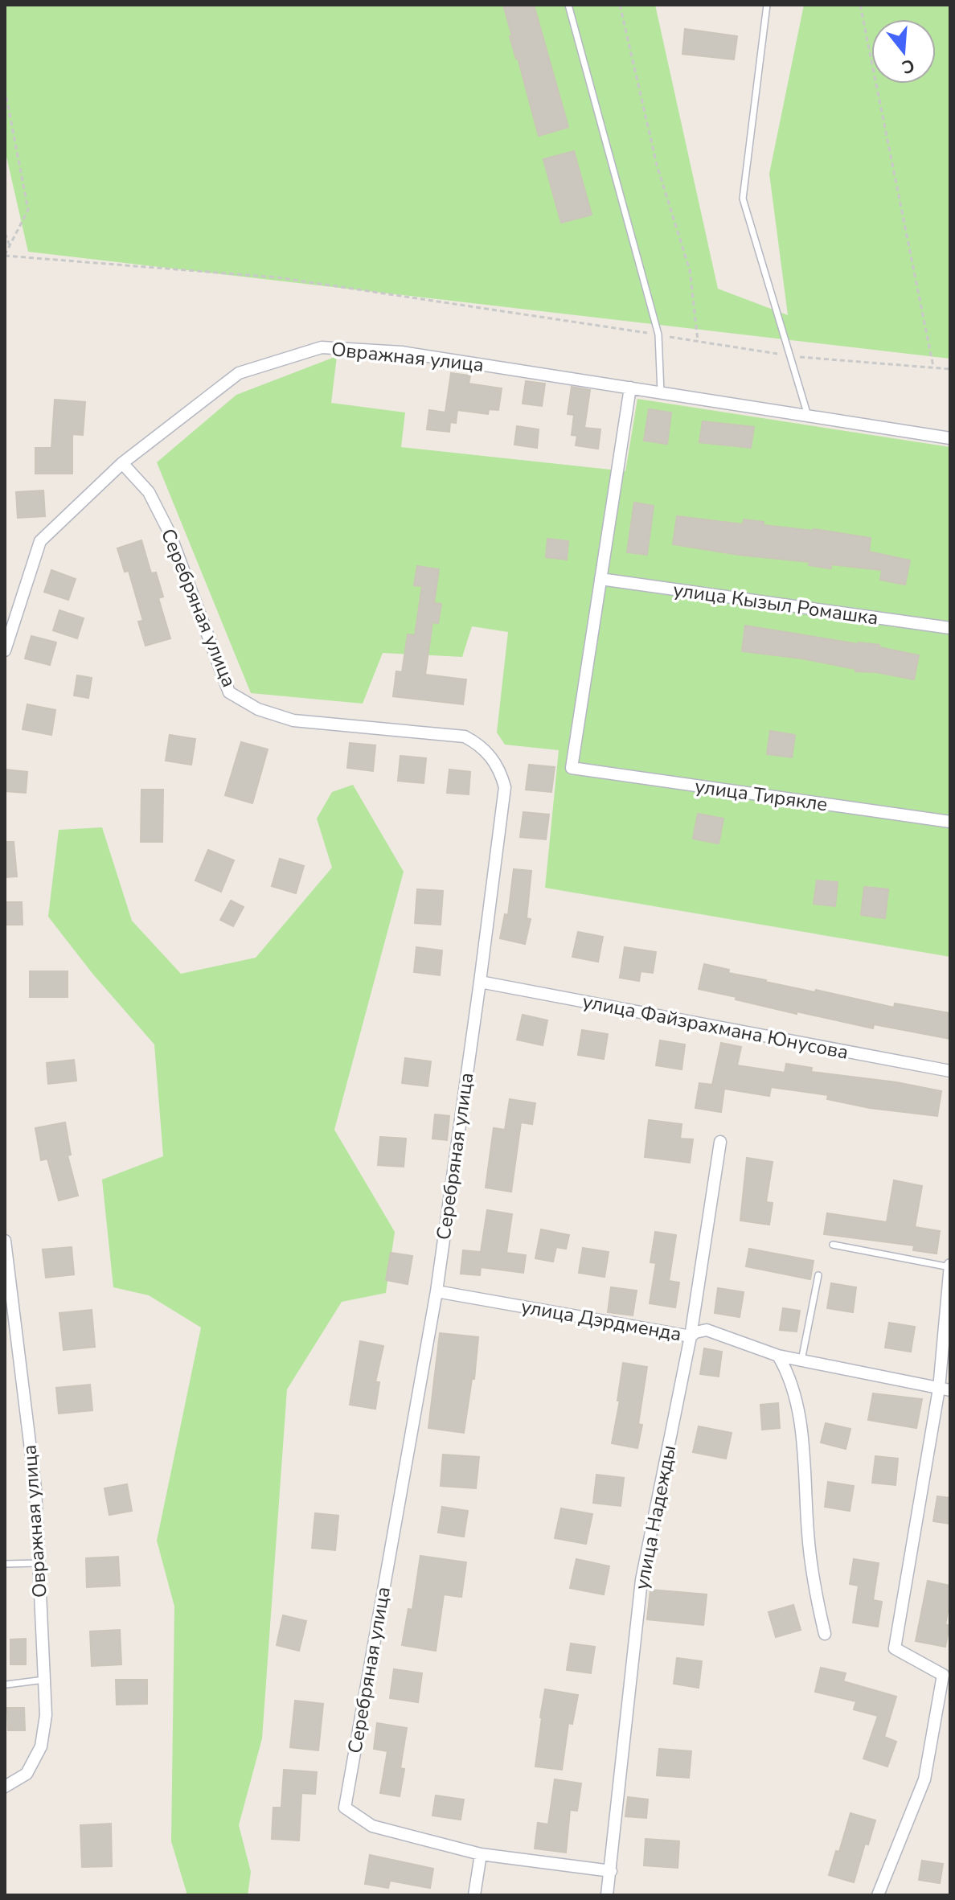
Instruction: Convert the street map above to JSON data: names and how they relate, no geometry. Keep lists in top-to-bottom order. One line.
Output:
{"streets":{"street":["Овражная улица","улица Кызыл Ромашка","Серебряная улица","улица Тирякле","улица Файзрахмана Юнусова","улица Дэрдменда","улица Надежды"]},"crossings":[["Овражная улица","Серебряная улица"],["улица Кызыл Ромашка","улица Тирякле"],["Серебряная улица","улица Файзрахмана Юнусова"],["Серебряная улица","улица Дэрдменда"],["Серебряная улица","улица Надежды"],["улица Дэрдменда","улица Надежды"]],"north":"bottom"}
